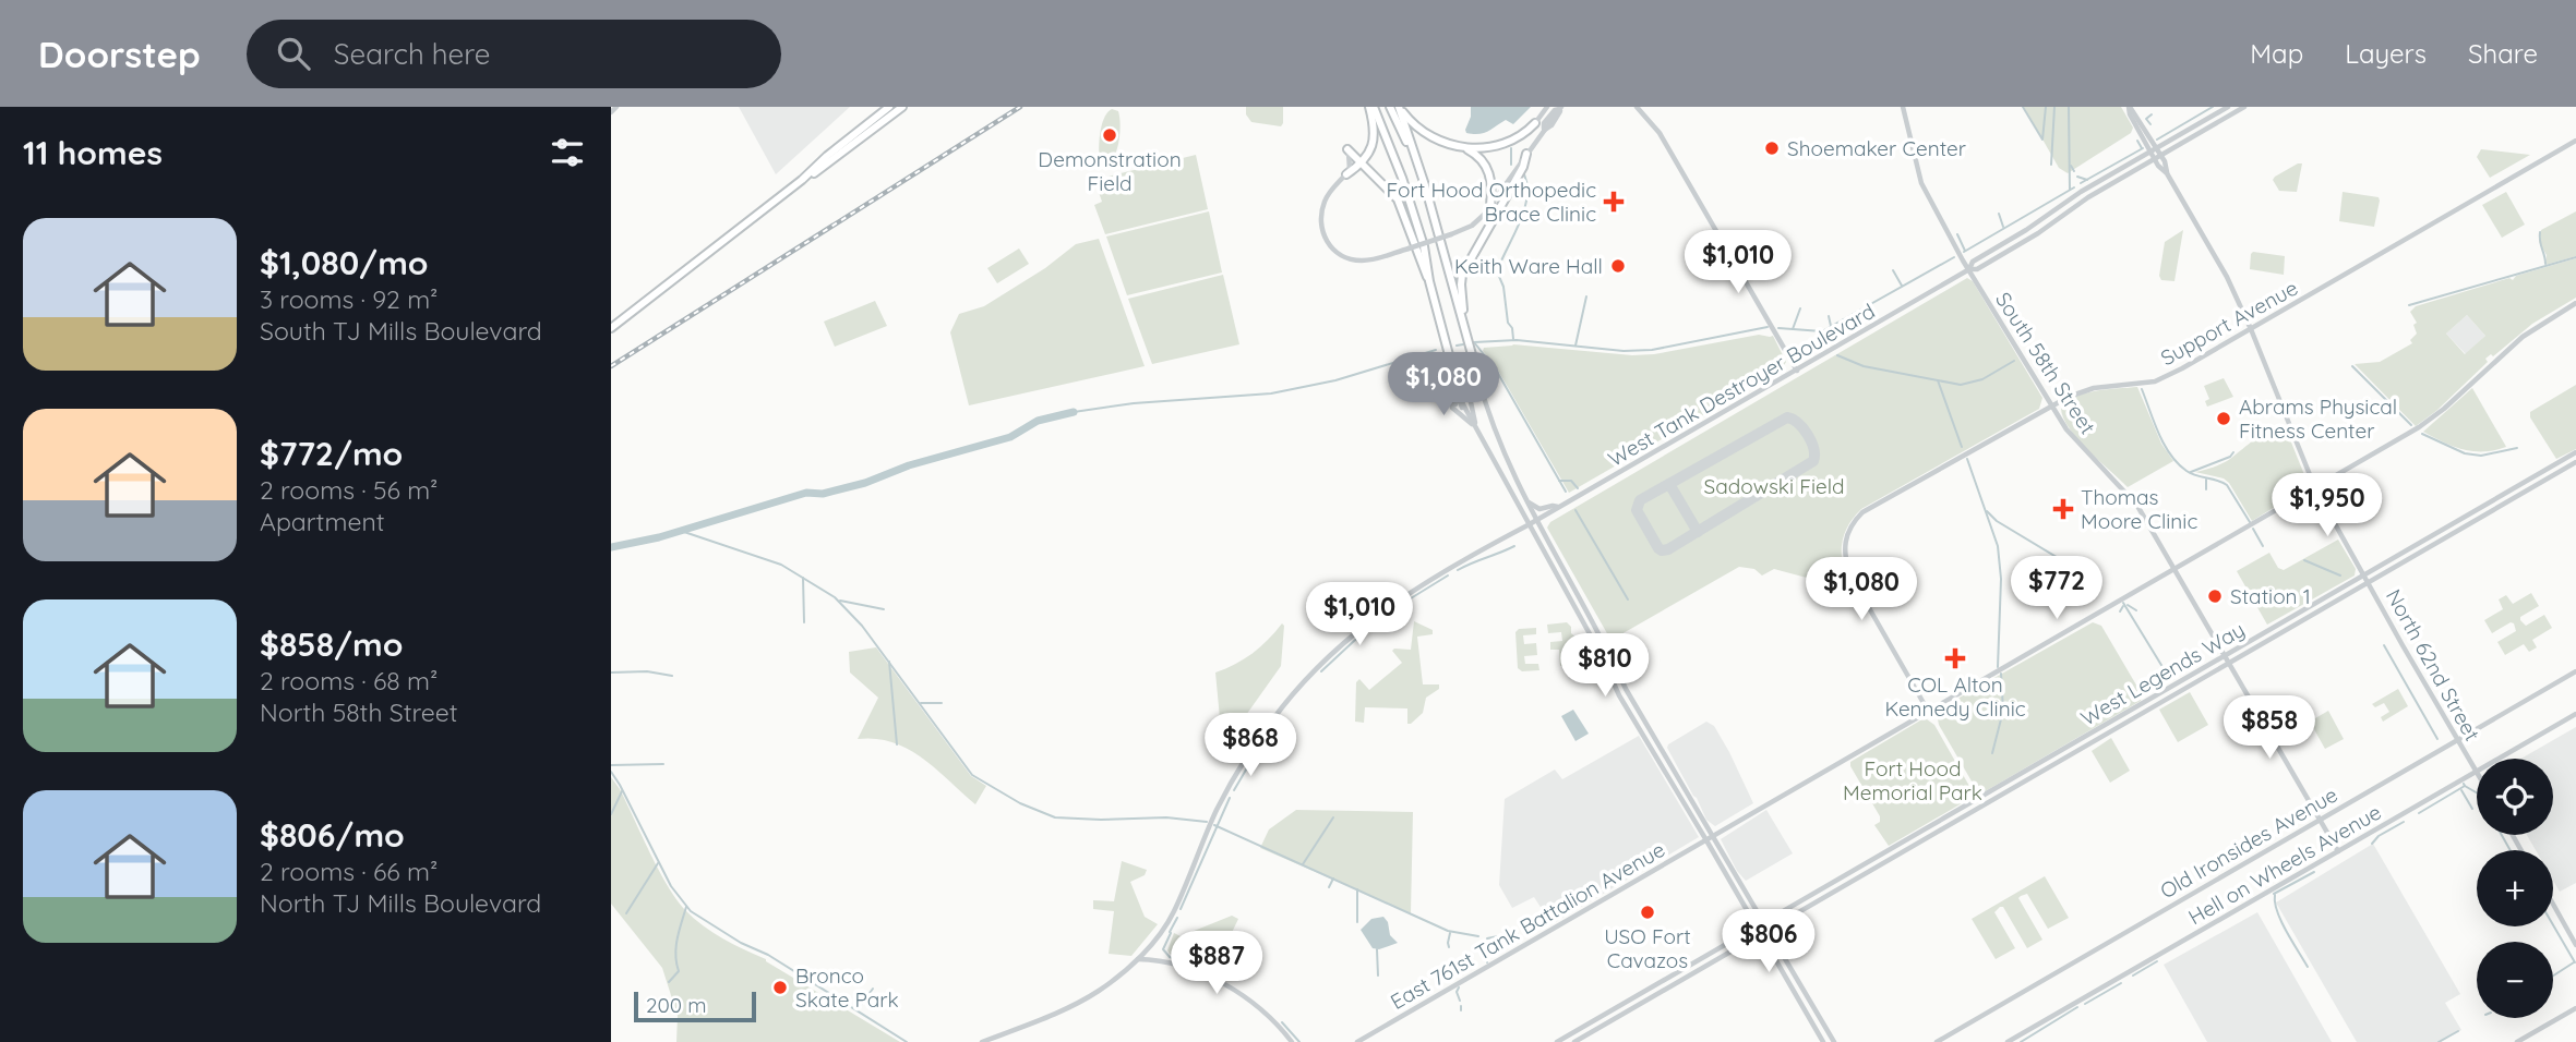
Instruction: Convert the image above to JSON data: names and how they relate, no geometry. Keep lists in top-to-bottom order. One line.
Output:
{"streets":{"street":["Support Avenue","South 58th Street","West Tank Destroyer Boulevard","North 62nd Street","West Legends Way","Old Ironsides Avenue","Hell on Wheels Avenue","East 761st Tank Battalion Avenue"]},"crossings":[["Support Avenue","South 58th Street"],["Support Avenue","North 62nd Street"],["Support Avenue","East 761st Tank Battalion Avenue"],["South 58th Street","West Tank Destroyer Boulevard"],["South 58th Street","West Legends Way"],["South 58th Street","Old Ironsides Avenue"],["South 58th Street","Hell on Wheels Avenue"],["South 58th Street","East 761st Tank Battalion Avenue"],["North 62nd Street","West Legends Way"],["North 62nd Street","Old Ironsides Avenue"],["North 62nd Street","Hell on Wheels Avenue"],["North 62nd Street","East 761st Tank Battalion Avenue"]],"parks":["Sadowski Field","Fort Hood Memorial Park"],"places":{"other":["Demonstration Field","Shoemaker Center","Keith Ware Hall","Abrams Physical Fitness Center","Station 1","USO Fort Cavazos","Bronco Skate Park"],"health":["Fort Hood Orthopedic Brace Clinic","Thomas Moore Clinic","COL Alton Kennedy Clinic"]},"scale_bar":"200 m","page":{"header":"Doorstep","search":"Search here","nav":["Map","Layers","Share"],"heading":"11 homes","list":[{"name":"$1,080/mo","note":"3 rooms · 92 m² · South TJ Mills Boulevard"},{"name":"$772/mo","note":"2 rooms · 56 m² · Apartment"},{"name":"$858/mo","note":"2 rooms · 68 m² · North 58th Street"},{"name":"$806/mo","note":"2 rooms · 66 m² · North TJ Mills Boulevard"}],"price":["$1,010","$1,080","$1,950","$772","$1,080","$1,010","$810","$858","$868","$806","$887"],"map_buttons":["+","−"],"scale":"200 m"}}
